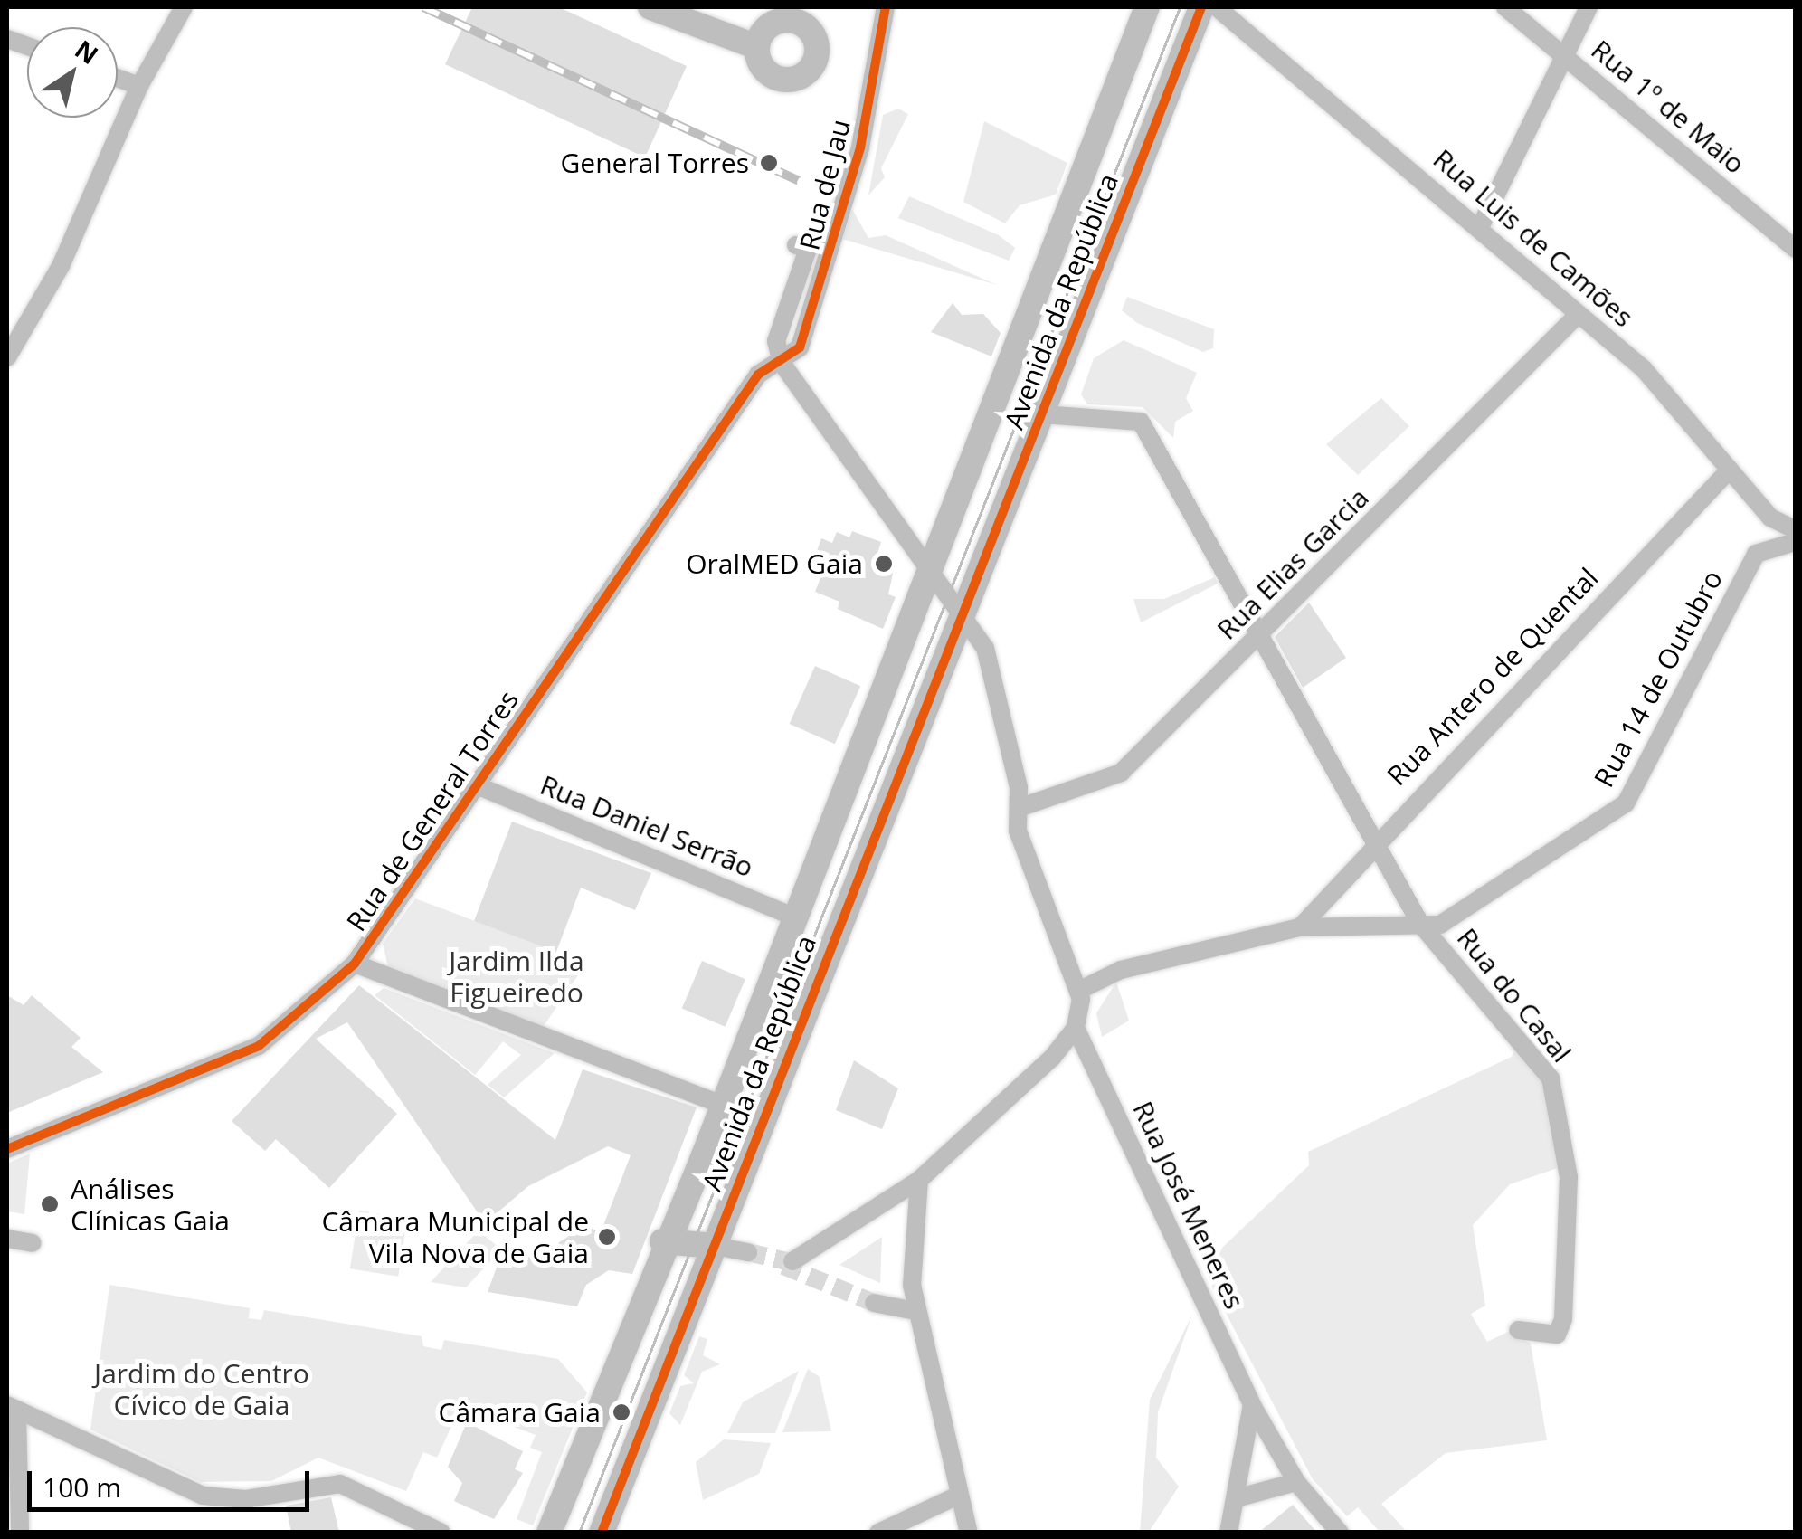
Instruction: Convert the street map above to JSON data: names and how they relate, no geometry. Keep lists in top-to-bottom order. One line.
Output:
{"streets":{"main road":["Avenida da República"],"street":["Rua 1º de Maio","Rua de Jau","Rua Luis de Camões","Rua Elias Garcia","Rua Antero de Quental","Rua 14 de Outubro","Rua de General Torres","Rua Daniel Serrão","Rua do Casal","Rua José Meneres"]},"crossings":[["Rua de Jau","Rua de General Torres"],["Rua Luis de Camões","Rua Elias Garcia"],["Rua Luis de Camões","Rua Antero de Quental"],["Avenida da República","Rua Daniel Serrão"],["Rua Antero de Quental","Rua 14 de Outubro"],["Rua 14 de Outubro","Rua do Casal"],["Rua de General Torres","Rua Daniel Serrão"]],"parks":["Jardim Ilda Figueiredo","Jardim do Centro Cívico de Gaia"],"places":["General Torres","OralMED Gaia","Análises Clínicas Gaia","Câmara Municipal de Vila Nova de Gaia","Câmara Gaia"],"scale_bar":"100 m","north":"top right"}
